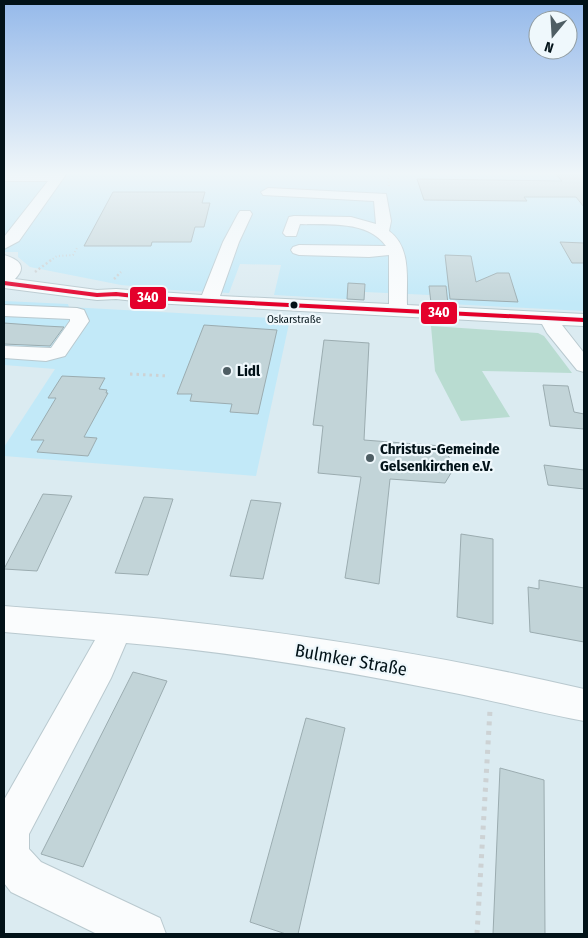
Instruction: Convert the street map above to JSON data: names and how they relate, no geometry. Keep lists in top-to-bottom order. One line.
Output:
{"streets":{"street":["Bulmker Straße"]},"places":["Oskarstraße","Lidl","Christus-Gemeinde Gelsenkirchen e.V."],"lines":["transit line 340"],"north":"bottom"}
